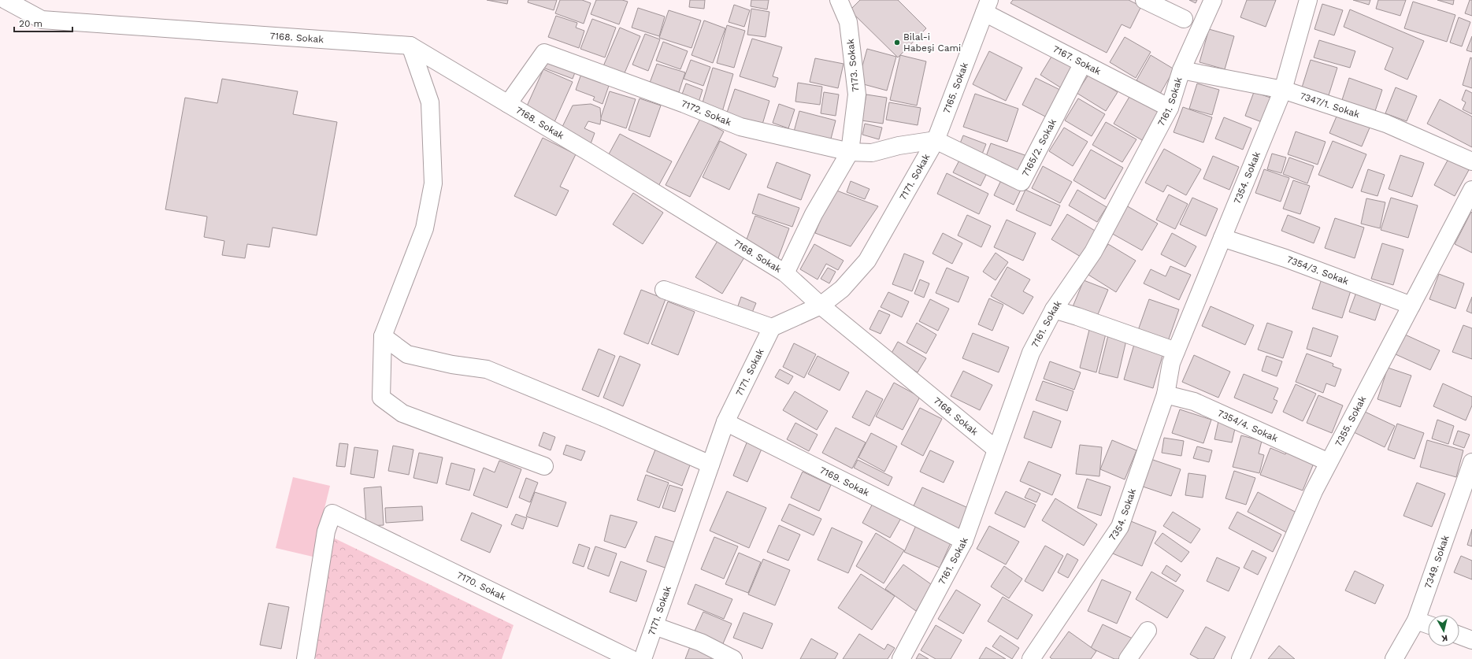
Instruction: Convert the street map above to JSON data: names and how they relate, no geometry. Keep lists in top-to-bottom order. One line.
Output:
{"streets":{"street":["7168. Sokak","7167. Sokak","7173. Sokak","7165. Sokak","7161. Sokak","7347/1. Sokak","7172. Sokak","7165/2. Sokak","7171. Sokak","7354. Sokak","7354/3. Sokak","7355. Sokak","7354/4. Sokak","7169. Sokak","7349. Sokak","7170. Sokak"]},"crossings":[["7168. Sokak","7161. Sokak"],["7168. Sokak","7172. Sokak"],["7168. Sokak","7171. Sokak"],["7167. Sokak","7165. Sokak"],["7167. Sokak","7161. Sokak"],["7167. Sokak","7165/2. Sokak"],["7173. Sokak","7172. Sokak"],["7165. Sokak","7172. Sokak"],["7165. Sokak","7165/2. Sokak"],["7165. Sokak","7171. Sokak"],["7161. Sokak","7347/1. Sokak"],["7161. Sokak","7169. Sokak"],["7347/1. Sokak","7354. Sokak"],["7172. Sokak","7165/2. Sokak"],["7172. Sokak","7171. Sokak"],["7165/2. Sokak","7171. Sokak"],["7171. Sokak","7169. Sokak"],["7354. Sokak","7354/3. Sokak"],["7354. Sokak","7354/4. Sokak"],["7354/3. Sokak","7355. Sokak"],["7355. Sokak","7354/4. Sokak"]],"places":["Bilal-i Habeşi Cami"],"scale_bar":"20 m","north":"bottom"}
